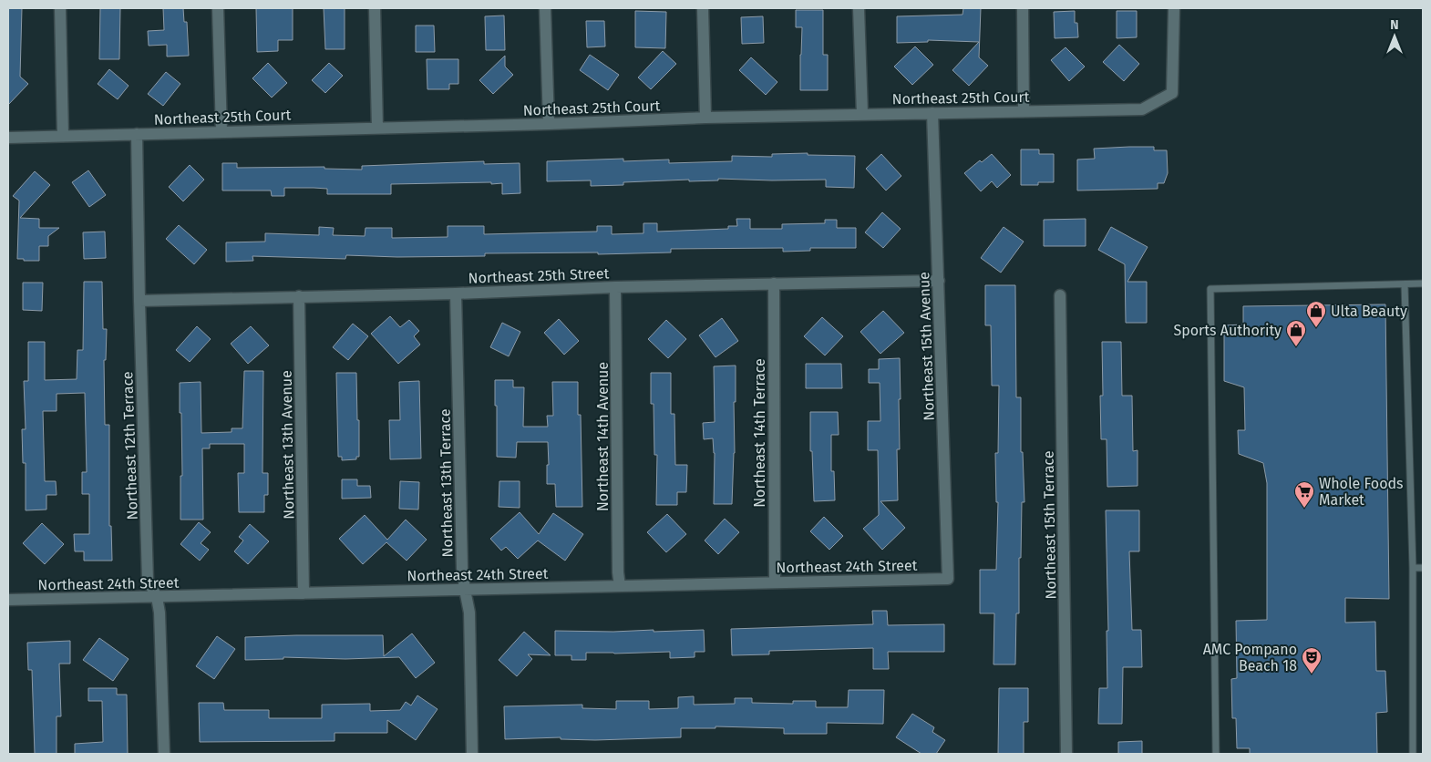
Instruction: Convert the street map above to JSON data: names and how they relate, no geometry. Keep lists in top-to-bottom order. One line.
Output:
{"streets":{"street":["Northeast 25th Court","Northeast 25th Street","Northeast 15th Avenue","Northeast 14th Terrace","Northeast 14th Avenue","Northeast 13th Avenue","Northeast 12th Terrace","Northeast 13th Terrace","Northeast 15th Terrace","Northeast 24th Street"]},"crossings":[["Northeast 25th Court","Northeast 15th Avenue"],["Northeast 25th Court","Northeast 12th Terrace"],["Northeast 25th Street","Northeast 15th Avenue"],["Northeast 25th Street","Northeast 14th Terrace"],["Northeast 25th Street","Northeast 14th Avenue"],["Northeast 25th Street","Northeast 13th Avenue"],["Northeast 25th Street","Northeast 12th Terrace"],["Northeast 25th Street","Northeast 13th Terrace"],["Northeast 15th Avenue","Northeast 24th Street"],["Northeast 14th Terrace","Northeast 24th Street"],["Northeast 14th Avenue","Northeast 24th Street"],["Northeast 13th Avenue","Northeast 24th Street"],["Northeast 12th Terrace","Northeast 24th Street"],["Northeast 13th Terrace","Northeast 24th Street"]],"places":{"shop":["Ulta Beauty","Sports Authority"],"supermarket":["Whole Foods Market"],"theatre":["AMC Pompano Beach 18"]},"north":"top"}
